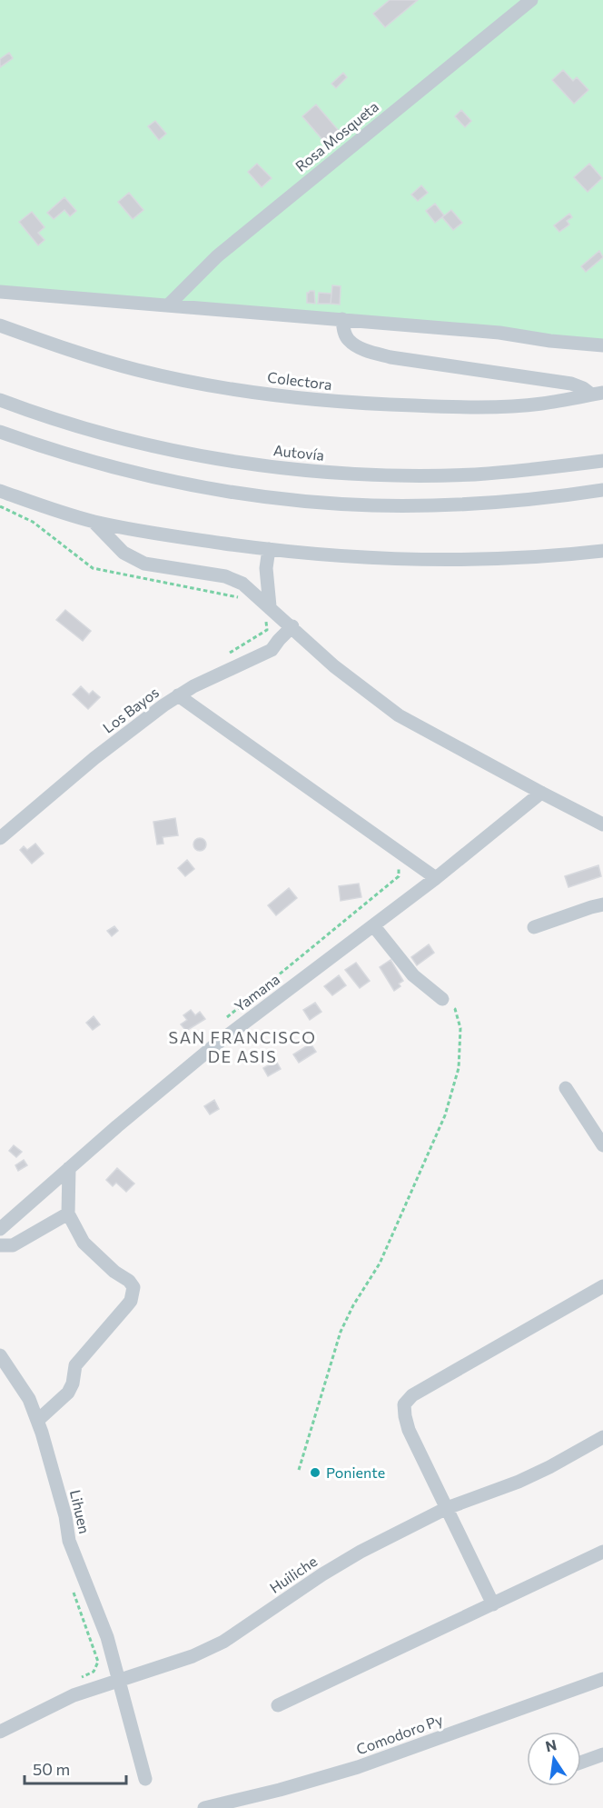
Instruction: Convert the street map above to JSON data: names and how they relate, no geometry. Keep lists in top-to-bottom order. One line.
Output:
{"streets":{"street":["Rosa Mosqueta","Colectora","Autovía","Los Bayos","Yamana","Lihuen","Huiliche","Comodoro Py"]},"crossings":[["Lihuen","Huiliche"]],"districts":["SAN FRANCISCO DE ASIS"],"places":["Poniente"],"scale_bar":"50 m","north":"top"}
